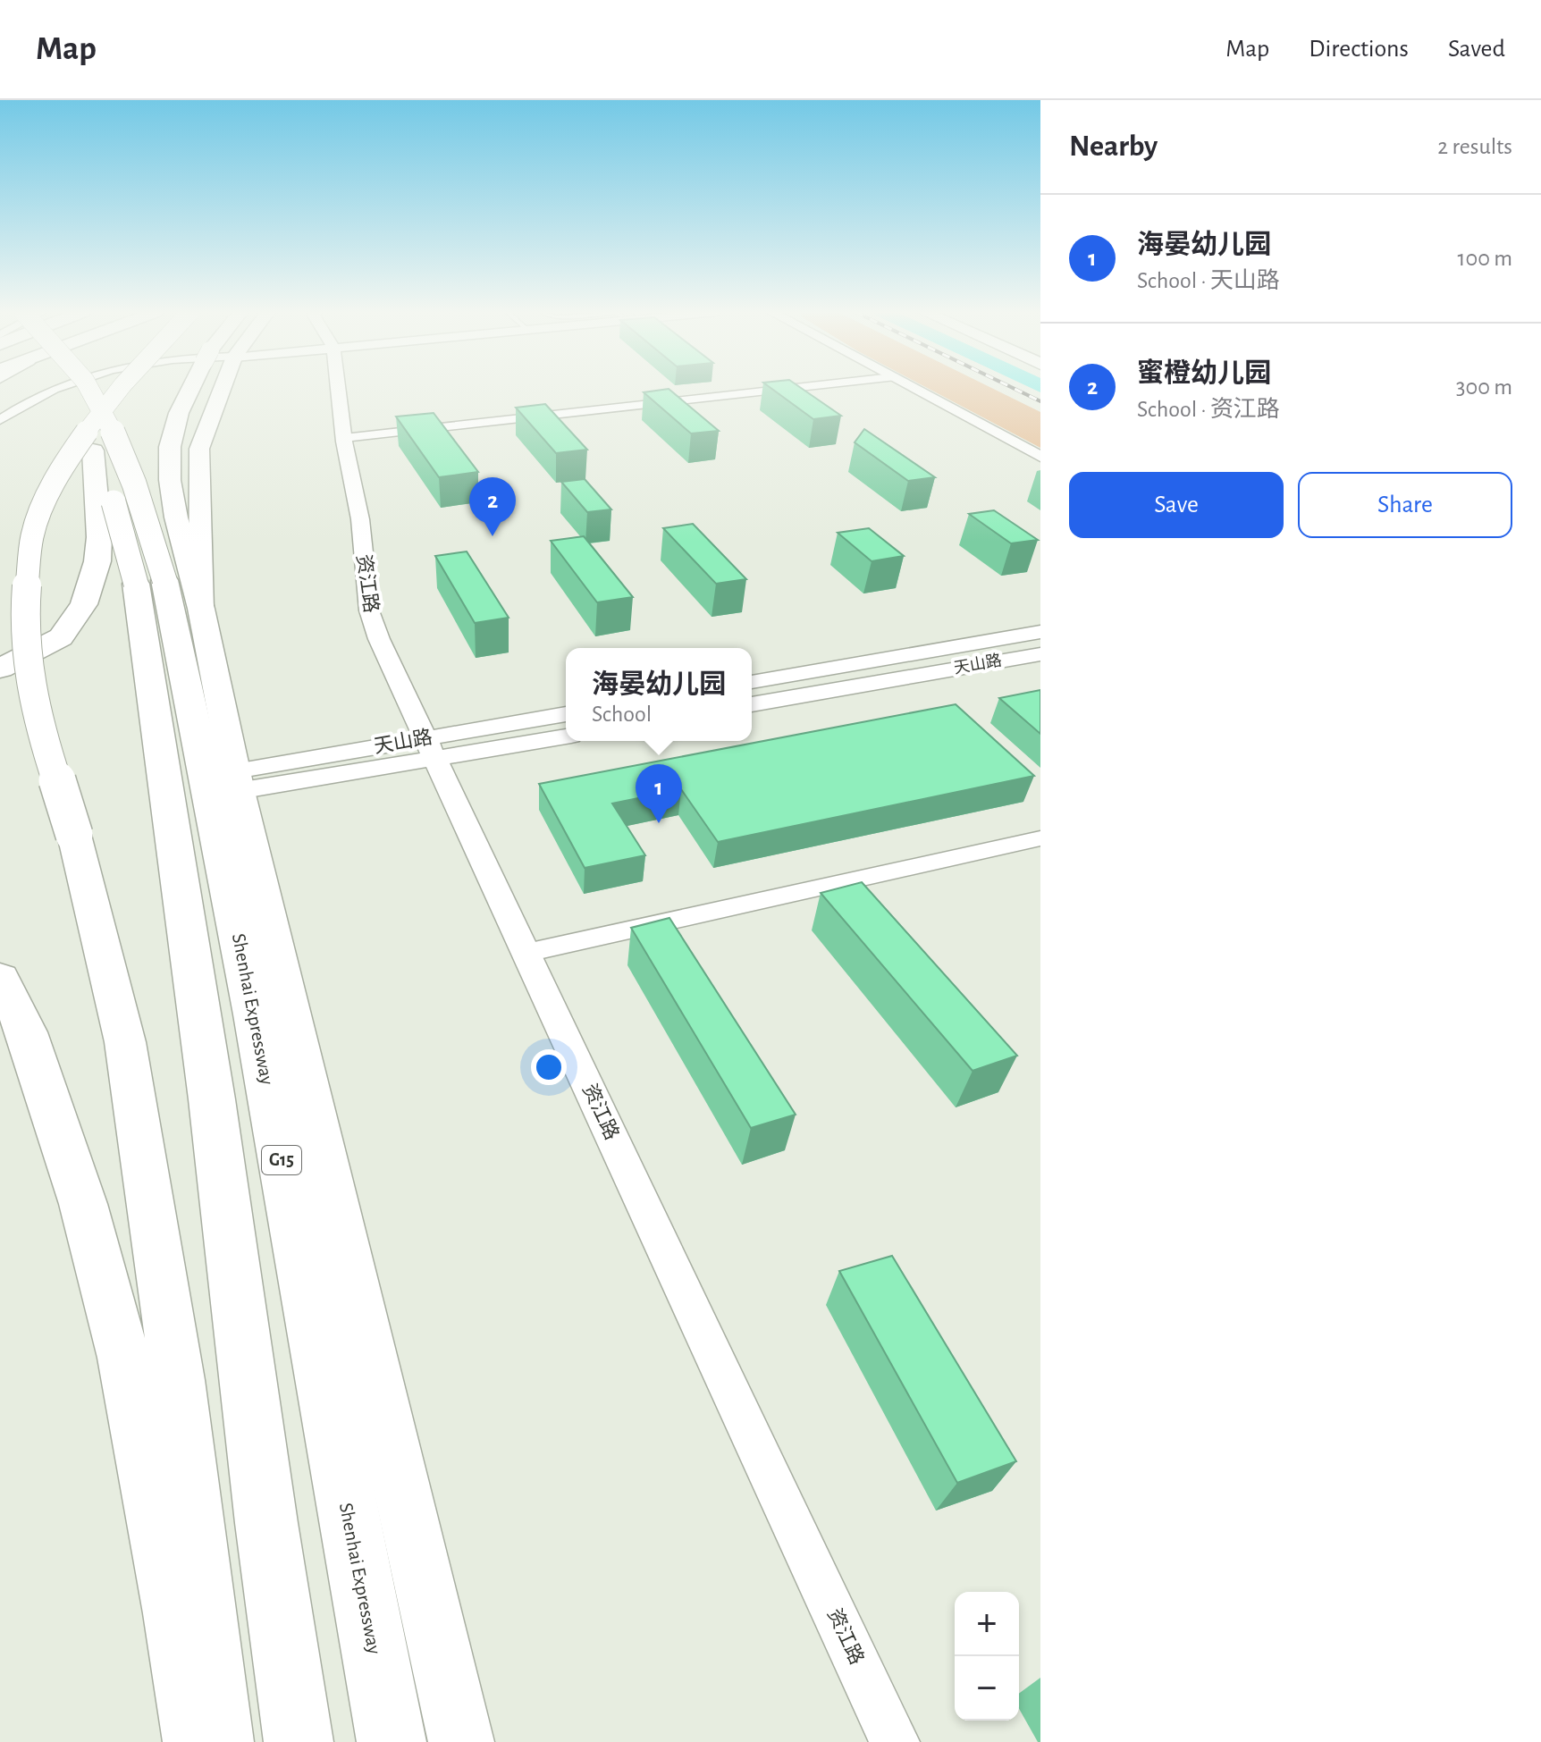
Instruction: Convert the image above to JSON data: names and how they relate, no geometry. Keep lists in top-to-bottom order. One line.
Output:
{"streets":{"highway":["Shenhai Expressway","G15"],"street":["资江路","天山路"]},"crossings":[["资江路","天山路"]],"page":{"header":"Map","nav":["Map","Directions","Saved"],"heading":["Nearby","2 results"],"list":[{"mark":"1","name":"海晏幼儿园","note":"School · 天山路","value":"100 m"},{"mark":"2","name":"蜜橙幼儿园","note":"School · 资江路","value":"300 m"}],"buttons":["Save","Share"],"pins":["2","1"],"popup":["海晏幼儿园","School"],"map_buttons":["+","−"]}}
